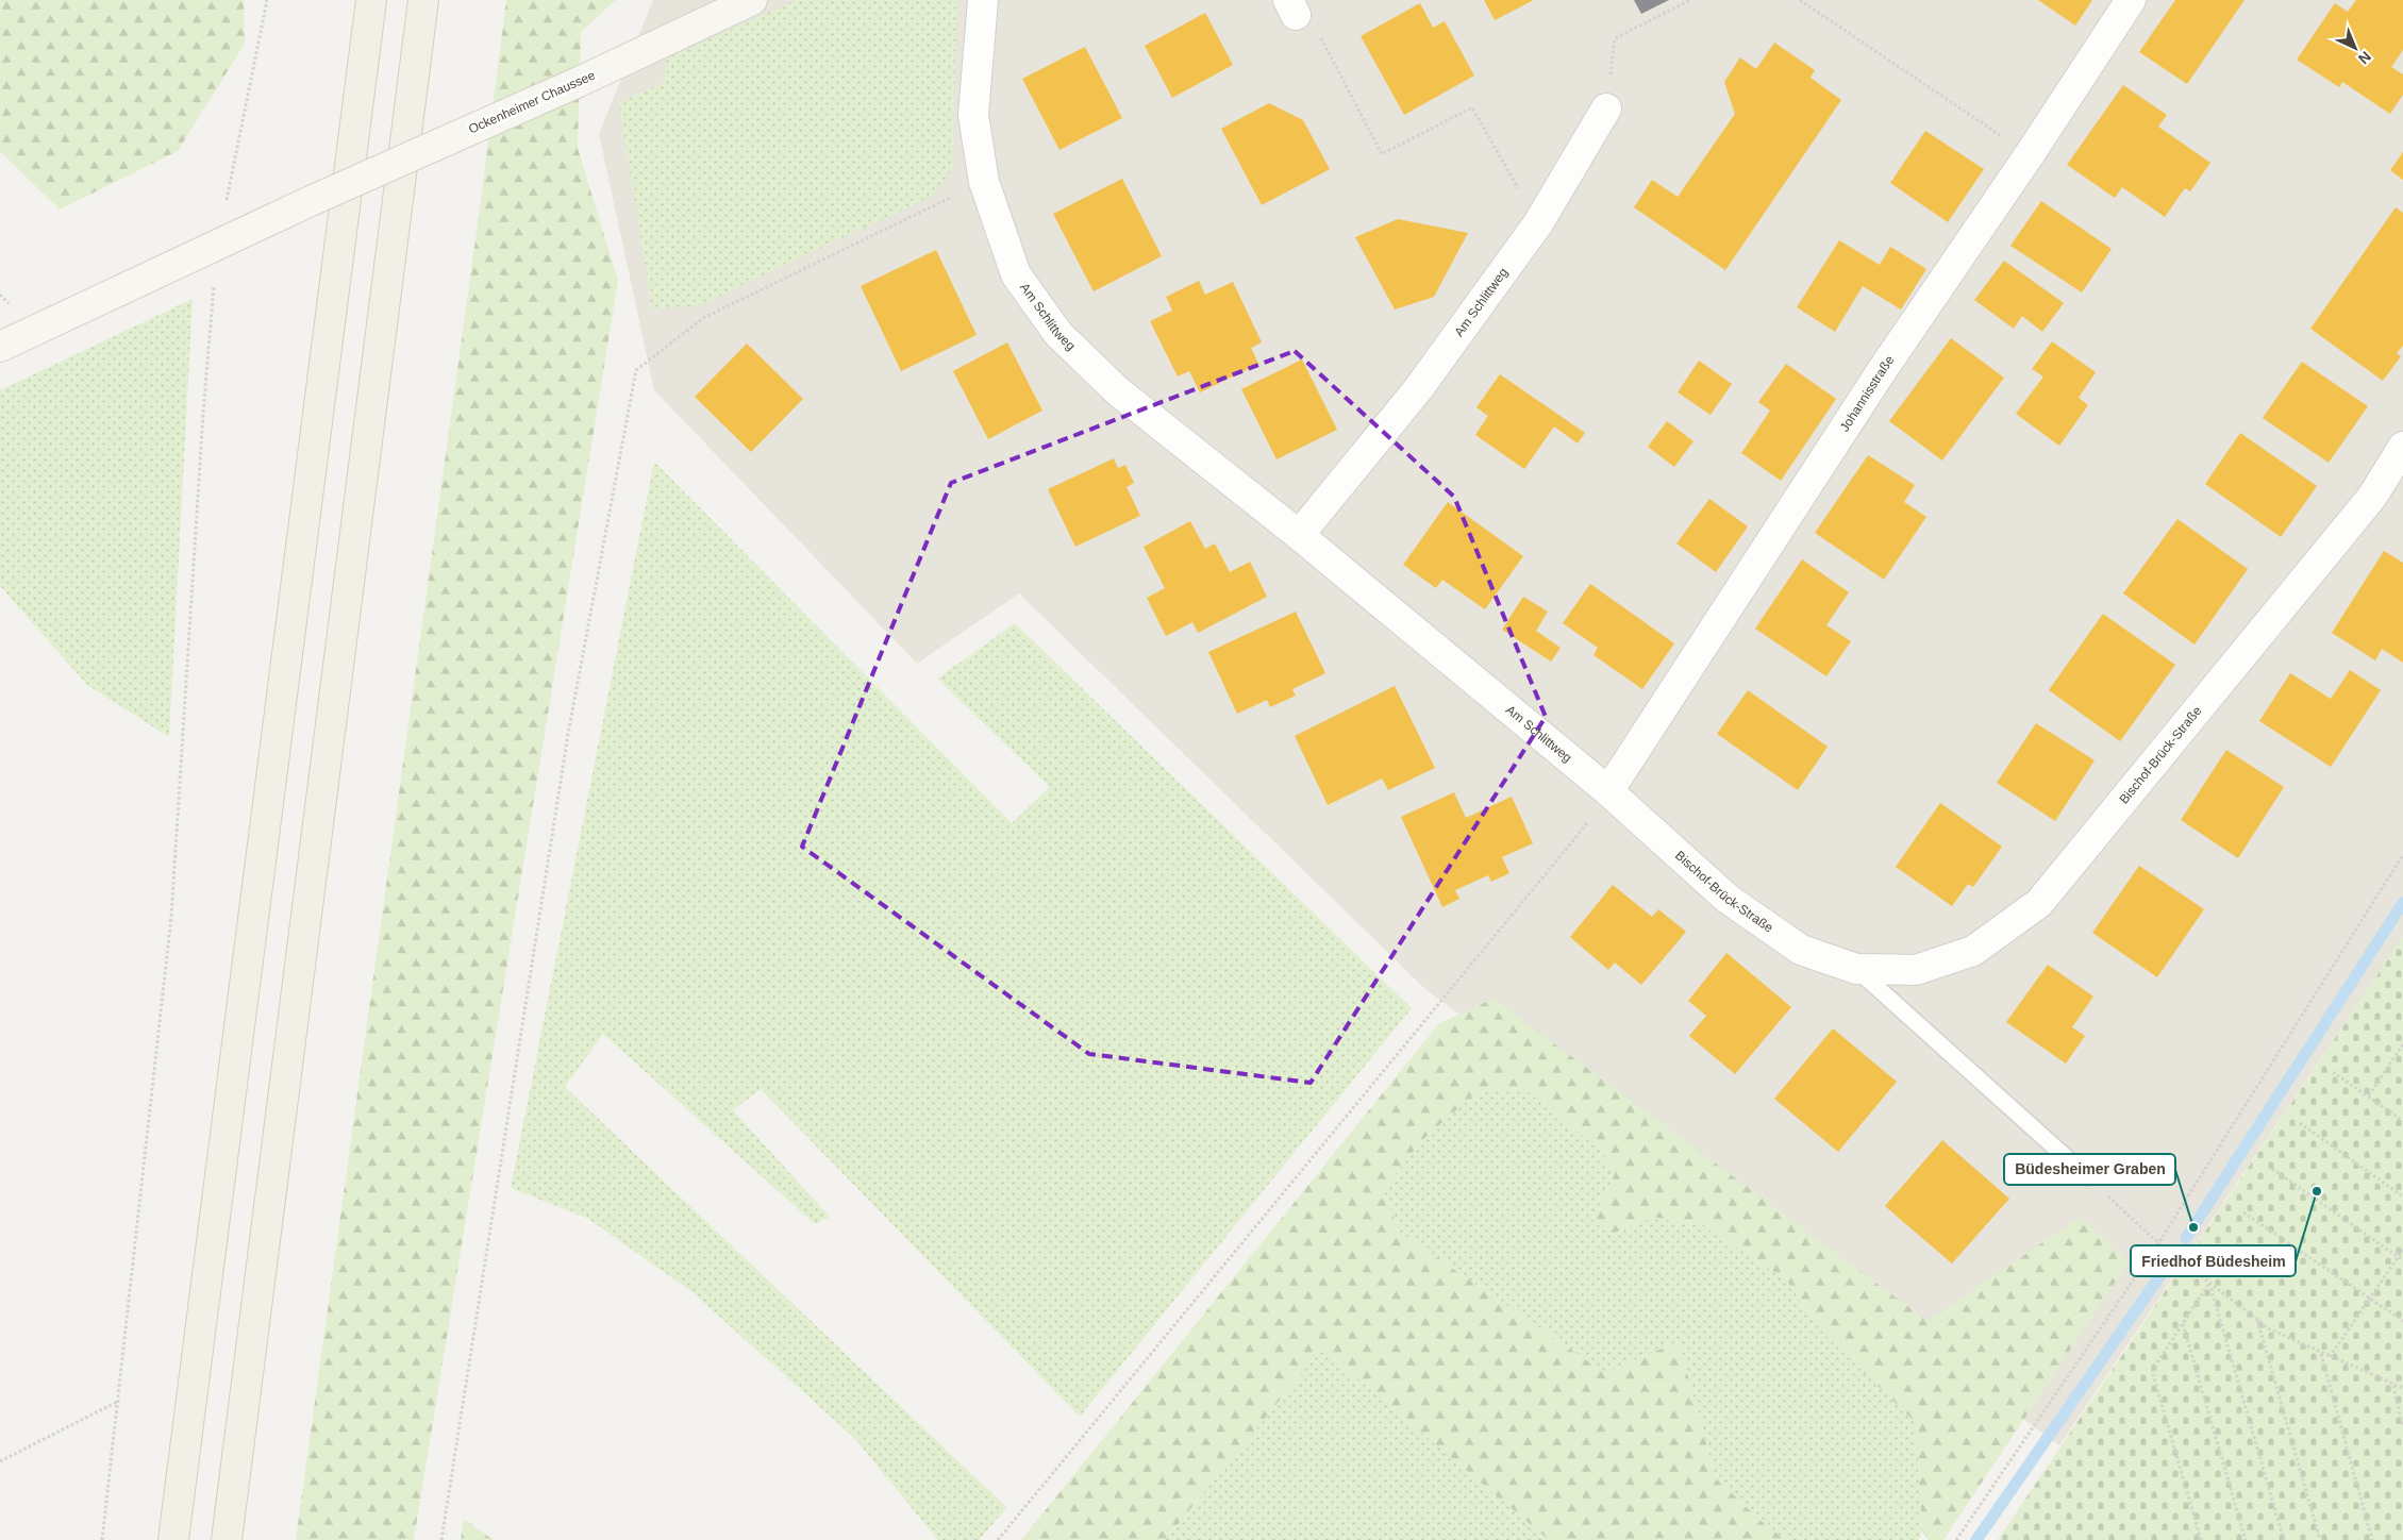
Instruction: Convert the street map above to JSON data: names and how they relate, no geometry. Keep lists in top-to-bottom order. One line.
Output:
{"streets":{"street":["Ockenheimer Chaussee","Am Schlittweg","Johannisstraße","Bischof-Brück-Straße"]},"crossings":[["Am Schlittweg","Johannisstraße"],["Am Schlittweg","Bischof-Brück-Straße"],["Johannisstraße","Bischof-Brück-Straße"]],"places":["Friedhof Büdesheim","Büdesheimer Graben"],"north":"bottom right"}
